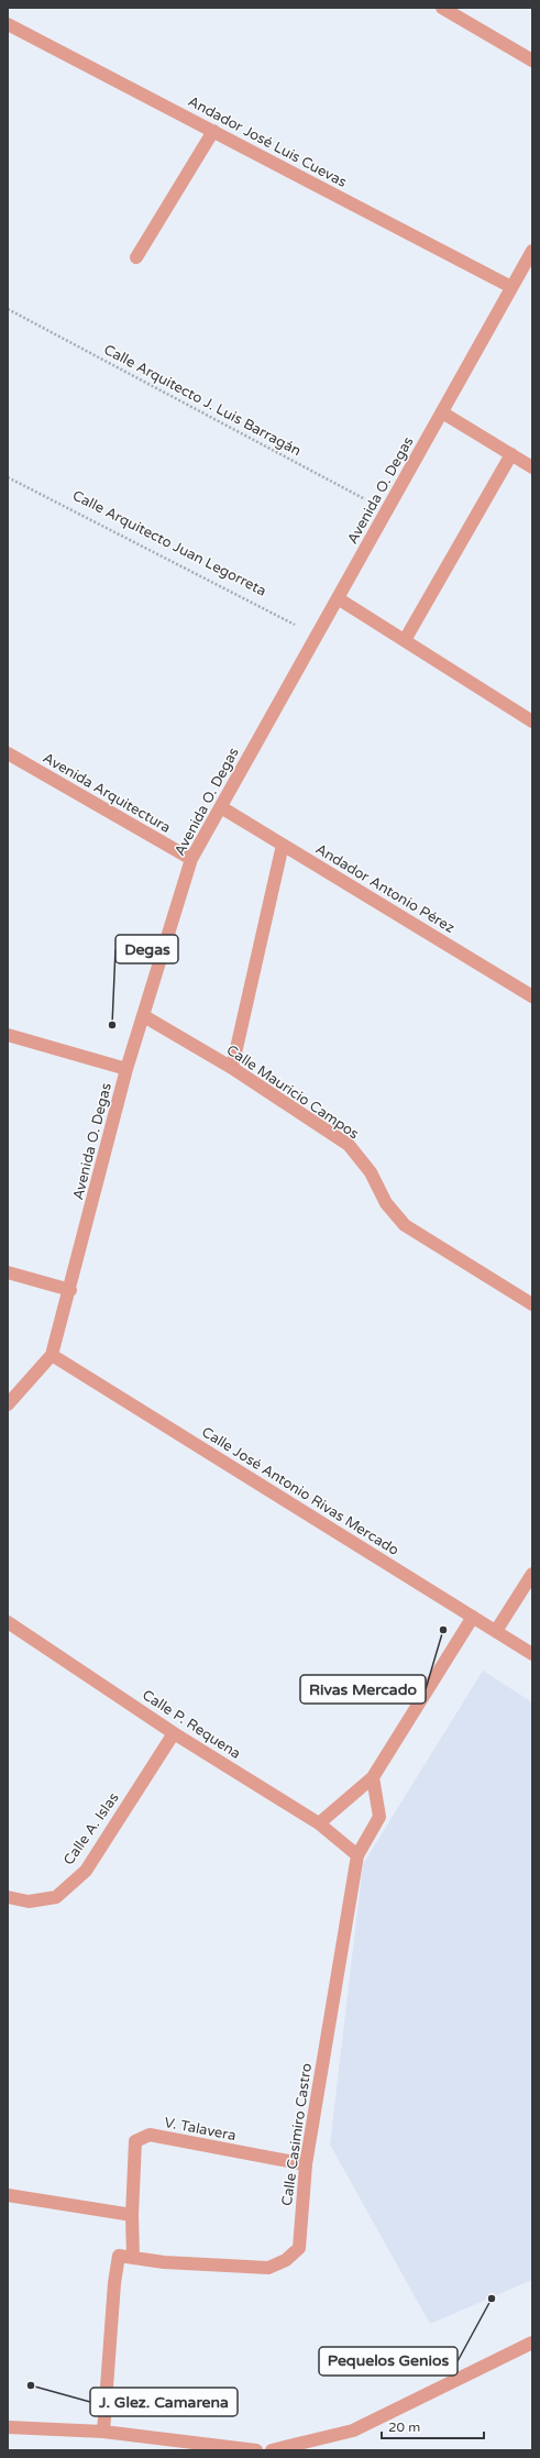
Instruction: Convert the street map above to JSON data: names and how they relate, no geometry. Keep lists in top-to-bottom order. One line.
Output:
{"streets":{"street":["Andador José Luis Cuevas","Avenida O. Degas","Avenida Arquitectura","Andador Antonio Pérez","Calle Mauricio Campos","Calle José Antonio Rivas Mercado","Calle P. Requena","Calle A. Islas","V. Talavera","Calle Casimiro Castro"],"path":["Calle Arquitecto J. Luis Barragán","Calle Arquitecto Juan Legorreta"]},"crossings":[["Andador José Luis Cuevas","Avenida O. Degas"],["Calle Arquitecto J. Luis Barragán","Avenida O. Degas"],["Avenida O. Degas","Calle Arquitecto Juan Legorreta"],["Avenida O. Degas","Avenida Arquitectura"],["Avenida O. Degas","Andador Antonio Pérez"],["Avenida O. Degas","Calle Mauricio Campos"],["Avenida O. Degas","Calle José Antonio Rivas Mercado"],["Calle P. Requena","Calle A. Islas"],["Calle P. Requena","Calle Casimiro Castro"],["V. Talavera","Calle Casimiro Castro"]],"places":["Degas","Rivas Mercado","Pequelos Genios","J. Glez. Camarena"],"scale_bar":"20 m"}
